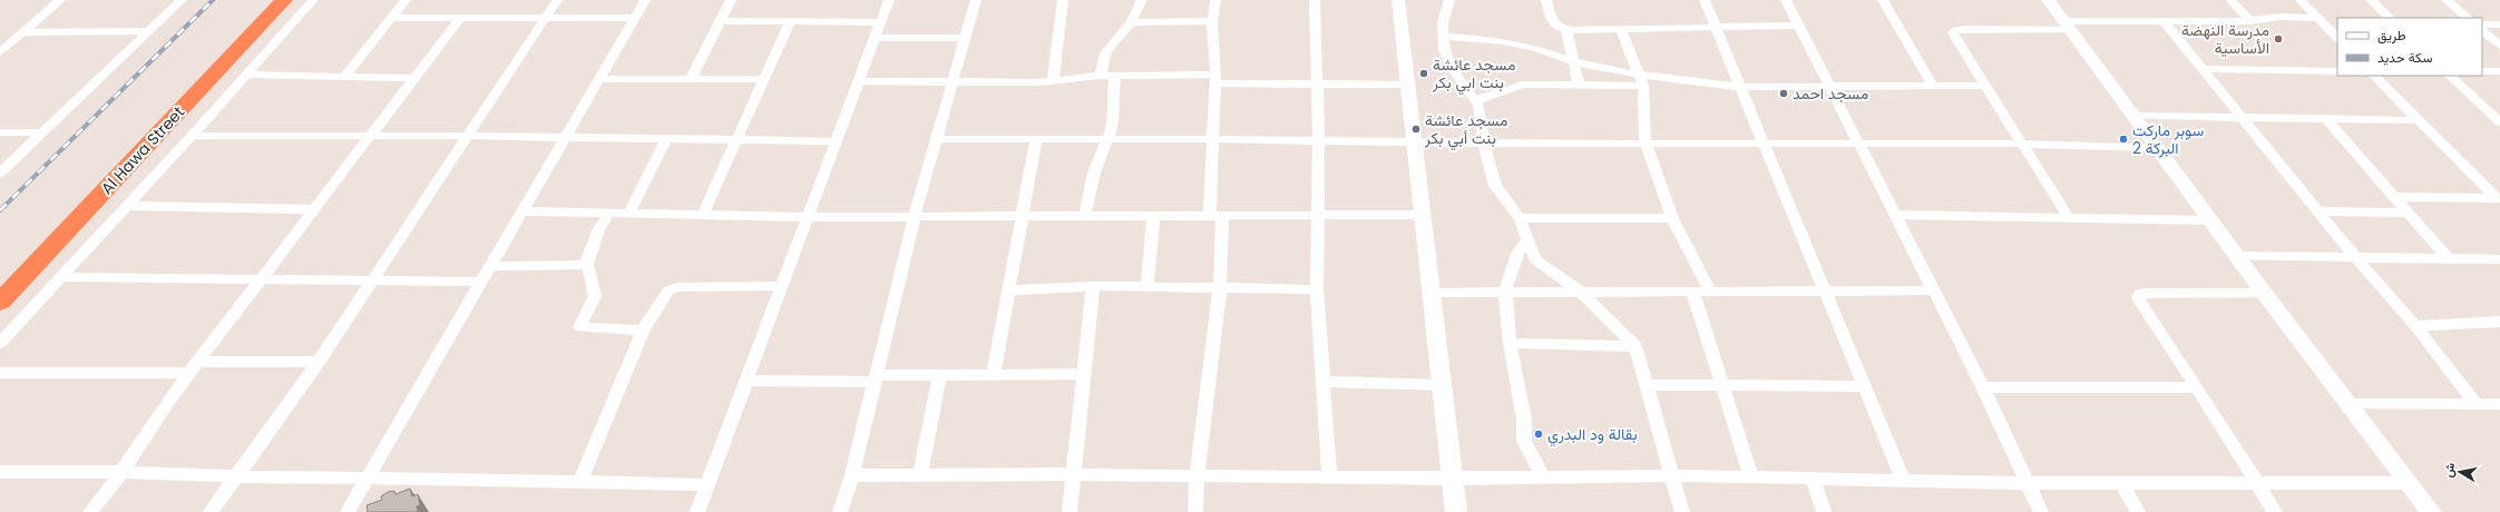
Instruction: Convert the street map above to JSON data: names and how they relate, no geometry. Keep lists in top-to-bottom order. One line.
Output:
{"streets":{"highway":["Al Hawa Street"]},"places":["مدرسة النهضة الأساسية","مسجد عائشة بنت ابي بكر","مسجد احمد","مسجد عائشة بنت أبي بكر","سوبر ماركت البركة 2","بقالة ود البدري"],"legend":["طريق","سكة حديد"],"north":"left"}
